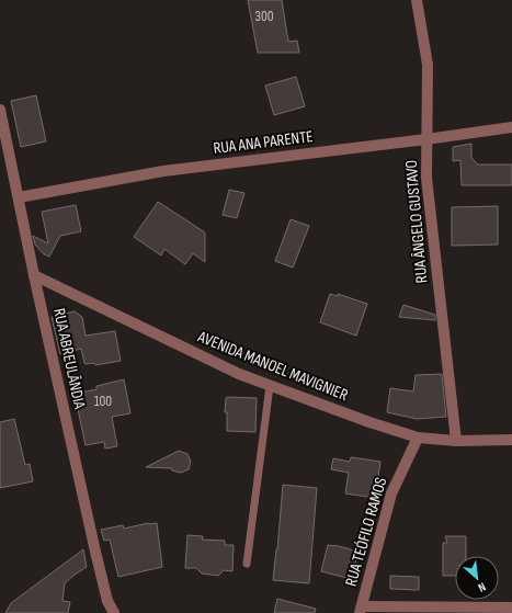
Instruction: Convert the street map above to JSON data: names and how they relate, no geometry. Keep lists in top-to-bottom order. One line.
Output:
{"streets":{"street":["RUA ANA PARENTE","RUA ÂNGELO GUSTAVO","RUA ABREULÂNDIA","AVENIDA MANOEL MAVIGNIER","RUA TEÓFILO RAMOS"]},"crossings":[["RUA ANA PARENTE","RUA ÂNGELO GUSTAVO"],["RUA ANA PARENTE","RUA ABREULÂNDIA"],["RUA ÂNGELO GUSTAVO","AVENIDA MANOEL MAVIGNIER"],["RUA ABREULÂNDIA","AVENIDA MANOEL MAVIGNIER"],["AVENIDA MANOEL MAVIGNIER","RUA TEÓFILO RAMOS"]],"house_numbers":["300","100"],"north":"bottom right"}
